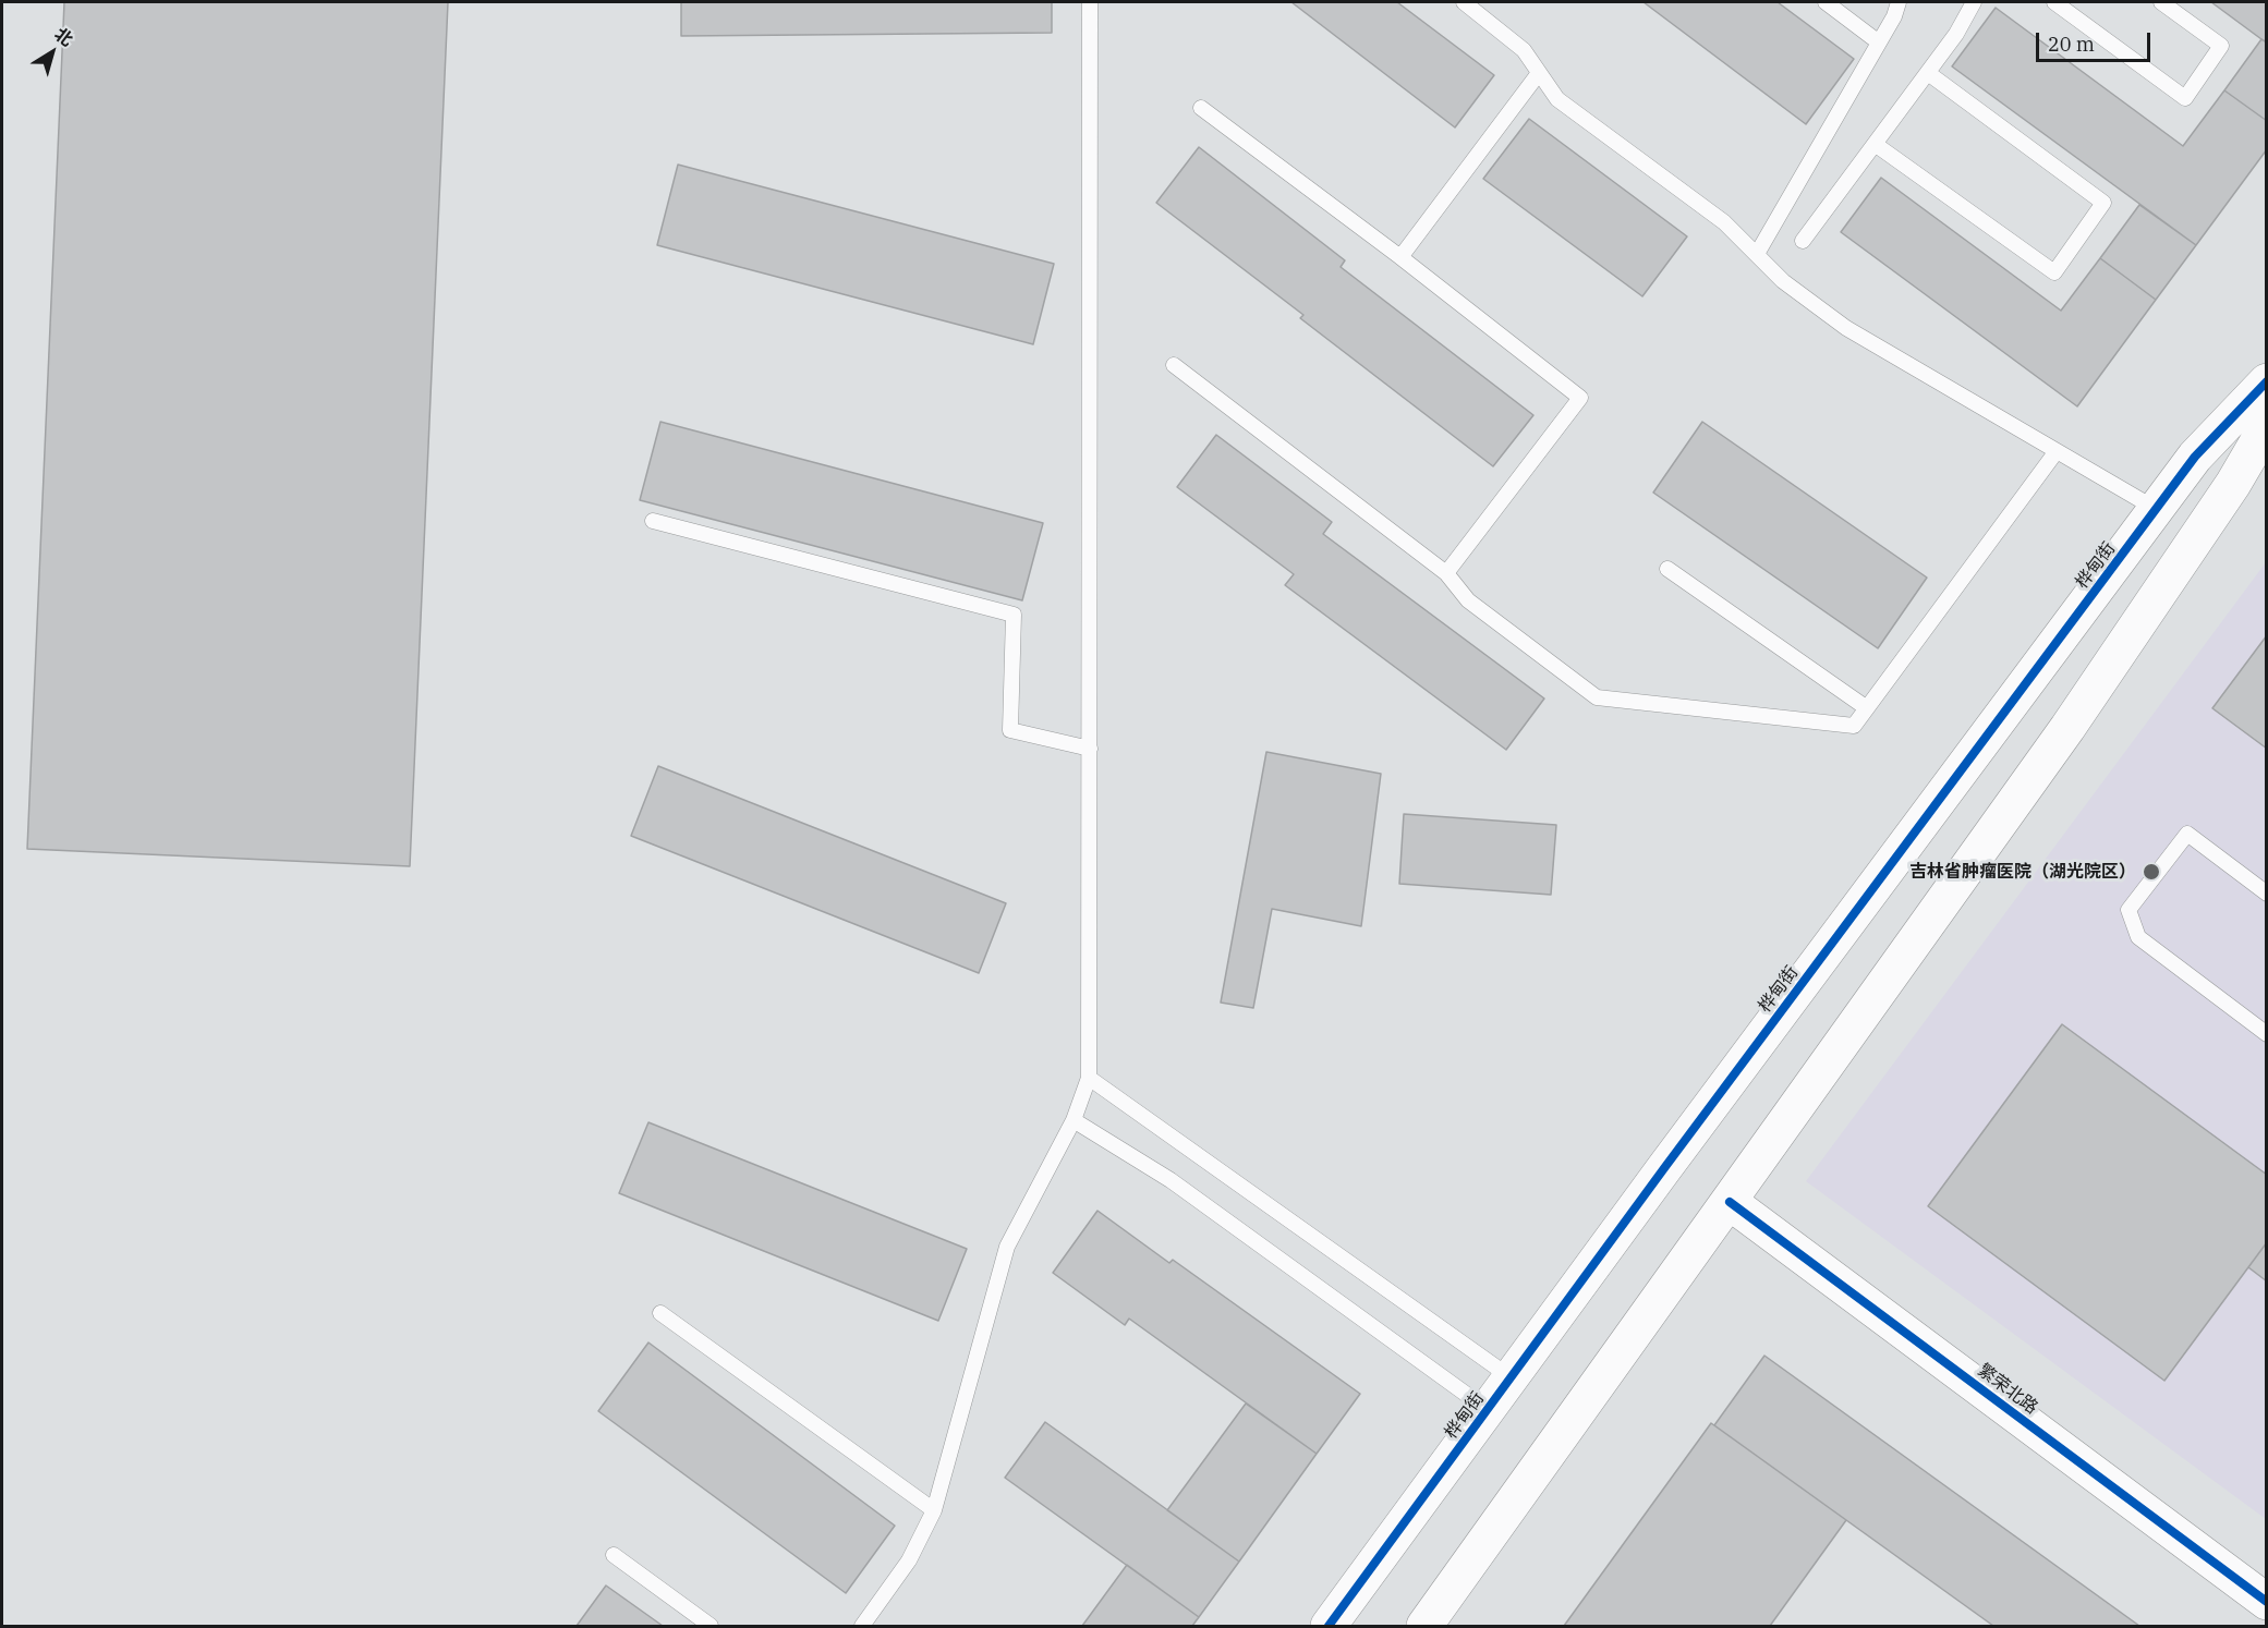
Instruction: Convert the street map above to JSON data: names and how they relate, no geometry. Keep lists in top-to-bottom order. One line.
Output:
{"streets":{"street":["桦甸街","繁荣北路"]},"places":["吉林省肿瘤医院（湖光院区）"],"scale_bar":"20 m","north":"top right"}
